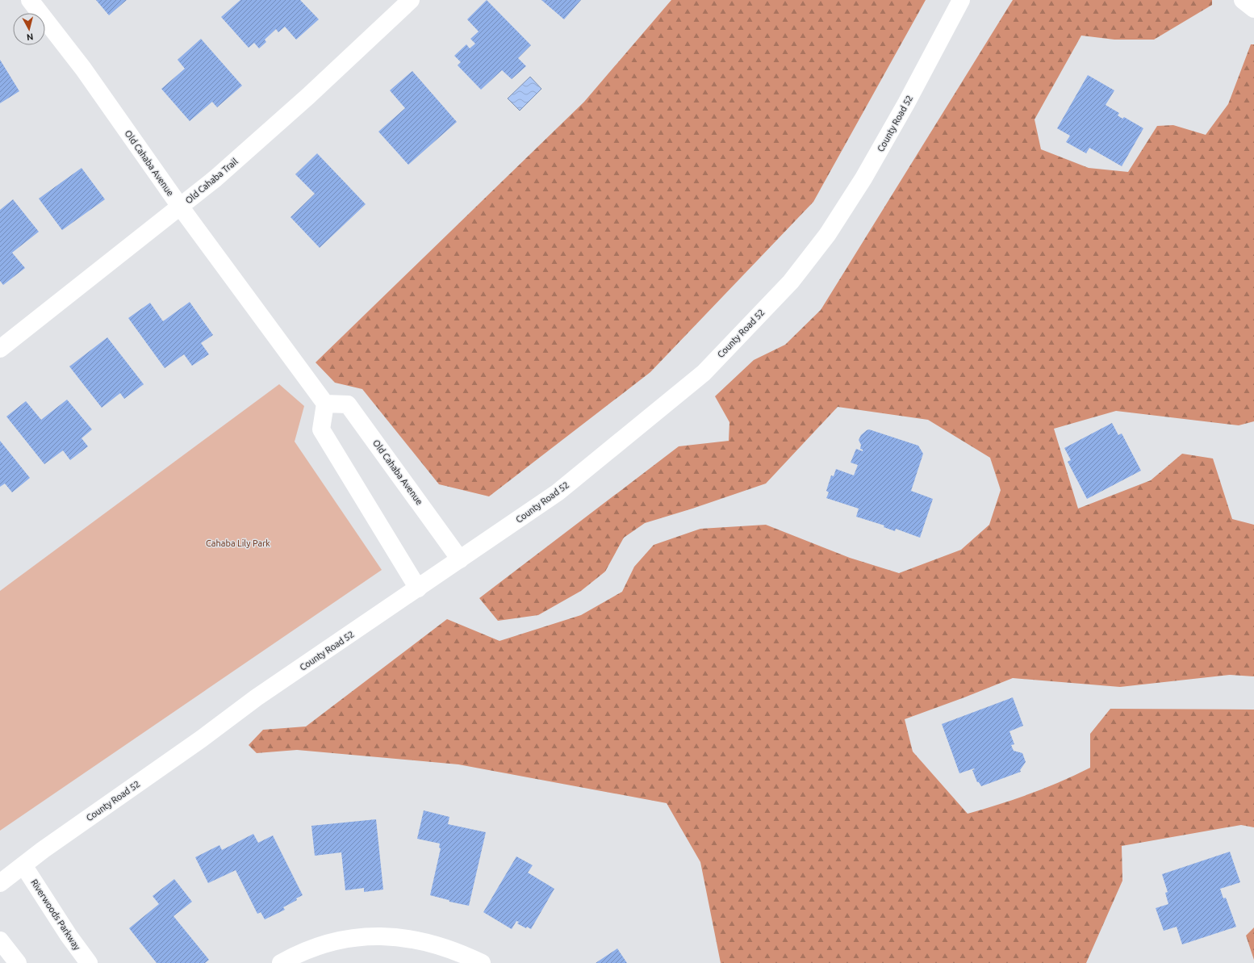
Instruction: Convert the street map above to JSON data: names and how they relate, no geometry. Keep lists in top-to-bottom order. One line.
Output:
{"streets":{"street":["County Road 52","Old Cahaba Avenue","Old Cahaba Trail","Riverwoods Parkway"]},"crossings":[["County Road 52","Old Cahaba Avenue"],["County Road 52","Riverwoods Parkway"],["Old Cahaba Avenue","Old Cahaba Trail"]],"parks":["Cahaba Lily Park"],"north":"bottom"}
